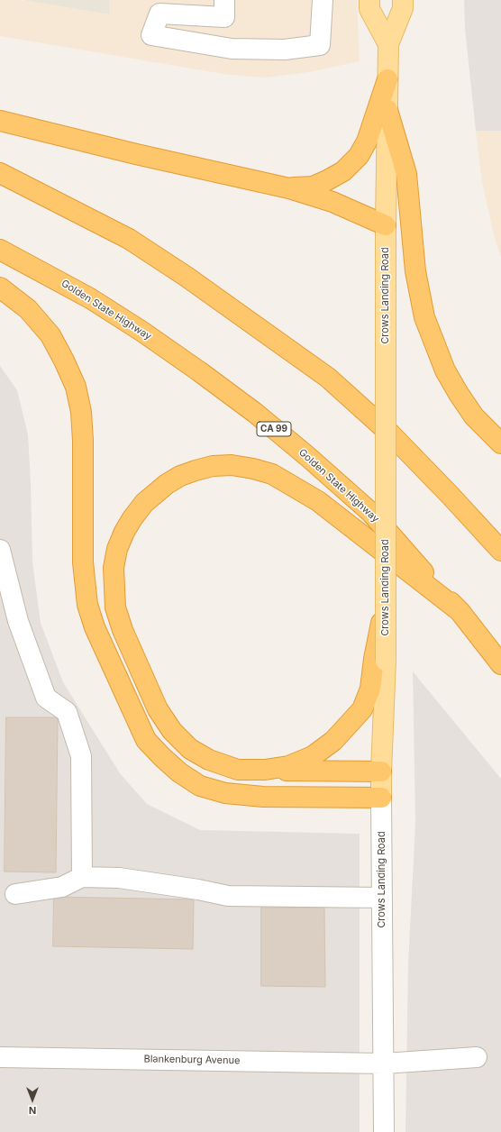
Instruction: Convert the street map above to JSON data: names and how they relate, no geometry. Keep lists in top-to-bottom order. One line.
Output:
{"streets":{"highway":["Golden State Highway","CA 99"],"main road":["Crows Landing Road"],"street":["Blankenburg Avenue"]},"crossings":[["Crows Landing Road","Blankenburg Avenue"]],"north":"bottom"}
